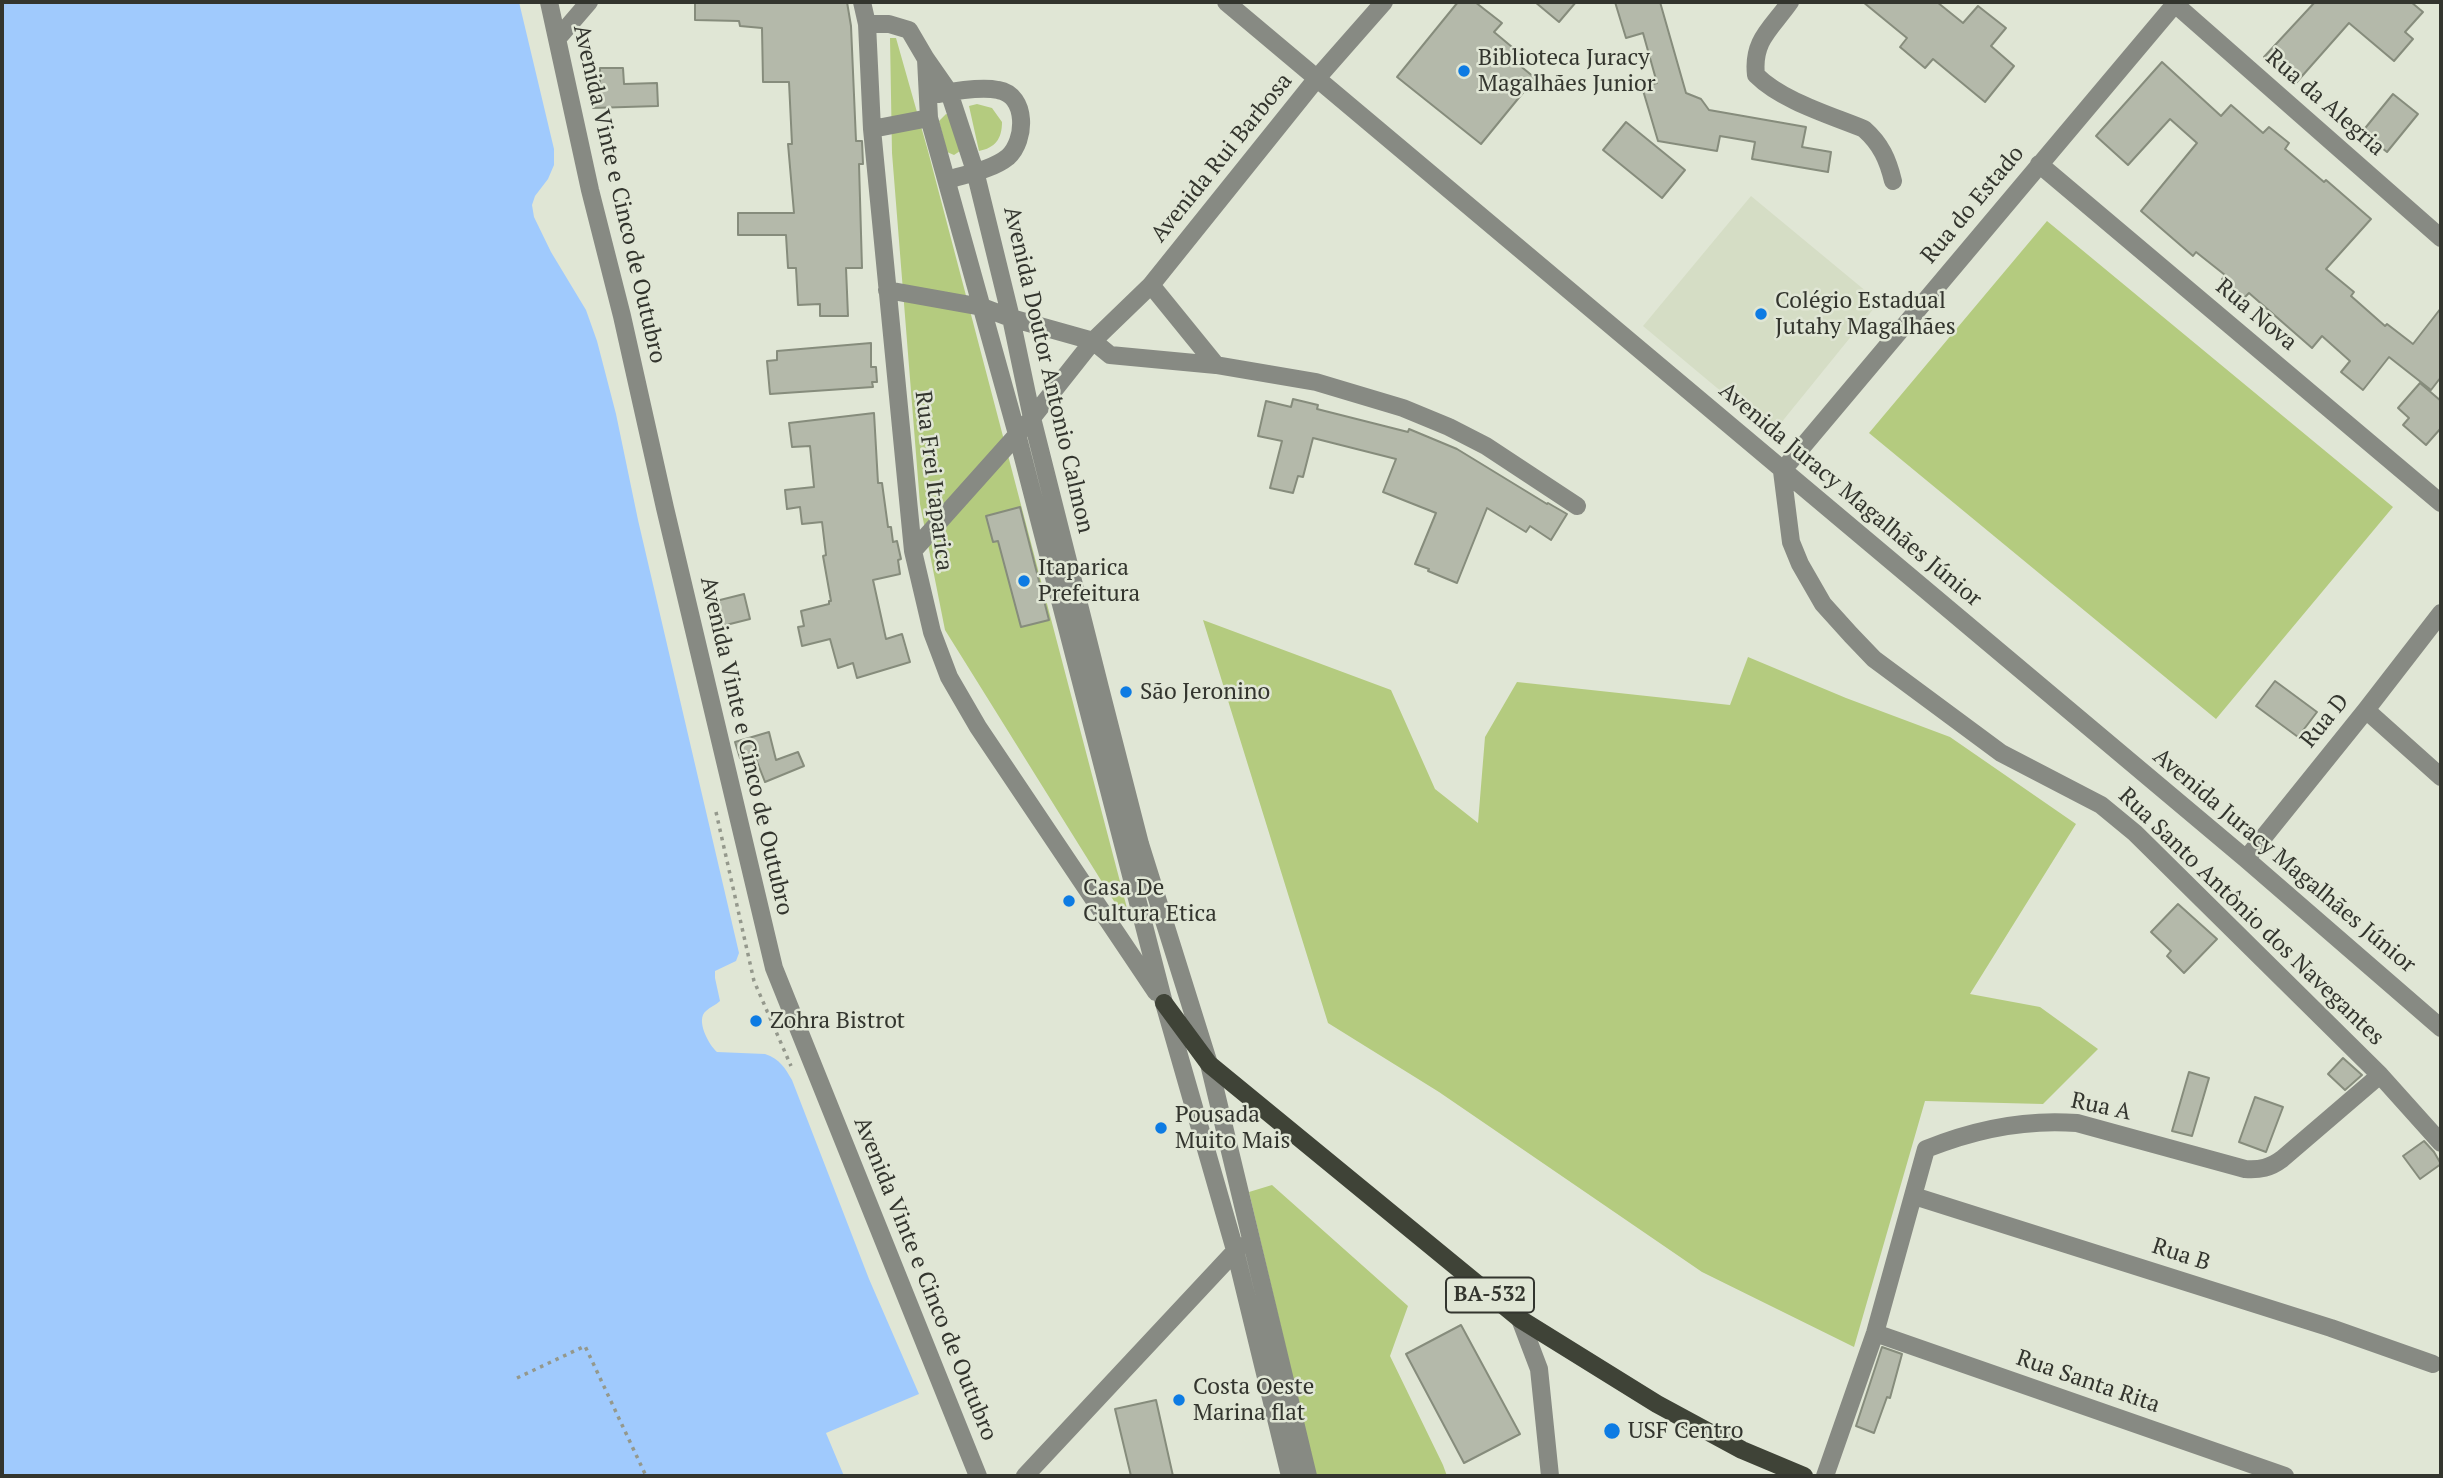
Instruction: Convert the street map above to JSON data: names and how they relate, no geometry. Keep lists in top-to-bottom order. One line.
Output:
{"streets":{"main road":["BA-532"],"street":["Rua da Alegria","Avenida Rui Barbosa","Avenida Vinte e Cinco de Outubro","Rua do Estado","Rua Nova","Avenida Doutor Antonio Calmon","Rua Frei Itaparica","Avenida Juracy Magalhães Júnior","Rua D","Rua Santo Antônio dos Navegantes","Rua A","Rua B","Rua Santa Rita"]},"crossings":[["Rua da Alegria","Rua do Estado"],["Avenida Rui Barbosa","Avenida Doutor Antonio Calmon"],["Avenida Rui Barbosa","Rua Frei Itaparica"],["Avenida Rui Barbosa","Avenida Juracy Magalhães Júnior"],["Rua do Estado","Rua Nova"],["Rua do Estado","Avenida Juracy Magalhães Júnior"],["Rua do Estado","Rua Santo Antônio dos Navegantes"],["Avenida Doutor Antonio Calmon","Rua Frei Itaparica"],["Avenida Doutor Antonio Calmon","BA-532"],["Rua Frei Itaparica","BA-532"],["Avenida Juracy Magalhães Júnior","Rua D"],["Avenida Juracy Magalhães Júnior","Rua Santo Antônio dos Navegantes"],["Rua Santo Antônio dos Navegantes","Rua A"],["Rua A","Rua B"],["Rua A","Rua Santa Rita"]],"places":["Biblioteca Juracy Magalhães Junior","Colégio Estadual Jutahy Magalhães","Itaparica Prefeitura","São Jeronino","Casa De Cultura Etica","Zohra Bistrot","Pousada Muito Mais","Costa Oeste Marina flat","USF Centro"]}
